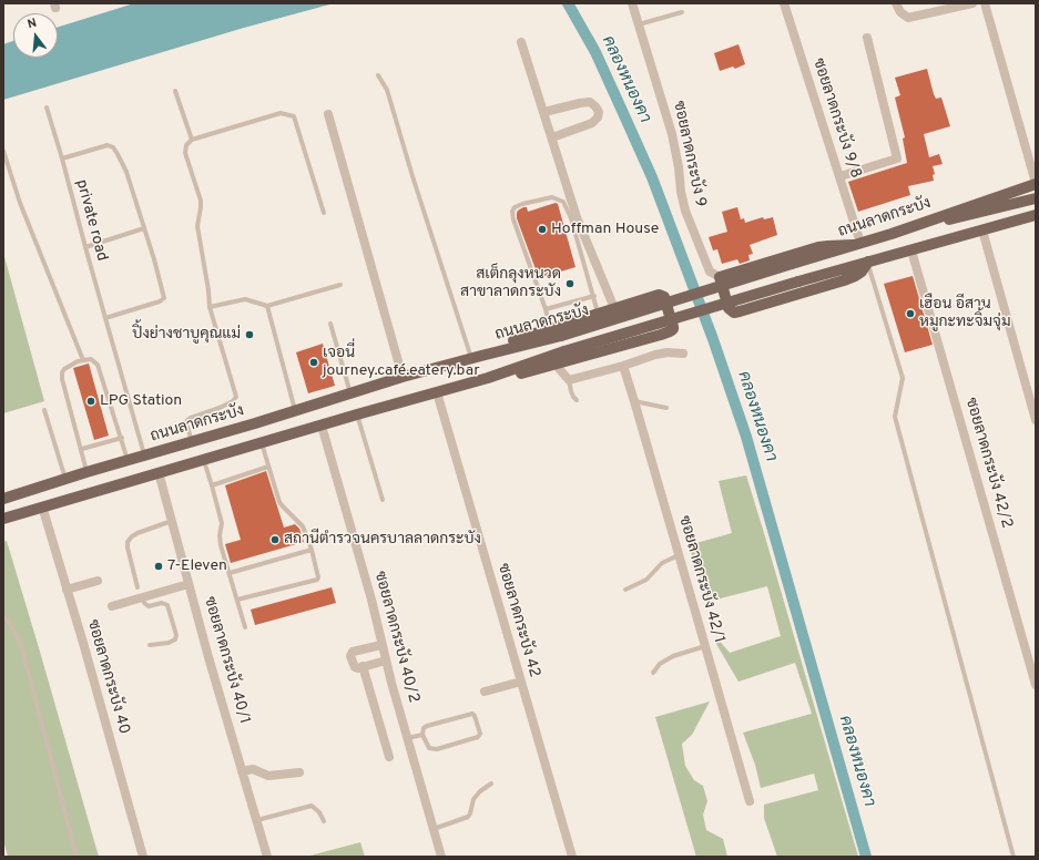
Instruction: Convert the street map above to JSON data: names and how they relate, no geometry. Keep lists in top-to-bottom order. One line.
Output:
{"streets":{"main road":["ถนนลาดกระบัง"],"street":["ซอยลาดกระบัง 9/8","ซอยลาดกระบัง 9","ซอยลาดกระบัง 42/2","ซอยลาดกระบัง 42/1","ซอยลาดกระบัง 42","ซอยลาดกระบัง 40/2","ซอยลาดกระบัง 40/1","ซอยลาดกระบัง 40"],"lane":["private road"]},"crossings":[["ซอยลาดกระบัง 9/8","ถนนลาดกระบัง"],["ถนนลาดกระบัง","private road"],["ถนนลาดกระบัง","ซอยลาดกระบัง 42/2"],["ถนนลาดกระบัง","ซอยลาดกระบัง 42"],["ถนนลาดกระบัง","ซอยลาดกระบัง 40/2"],["ถนนลาดกระบัง","ซอยลาดกระบัง 40/1"],["ถนนลาดกระบัง","ซอยลาดกระบัง 40"]],"water":["คลองหนองคา"],"places":["Hoffman House","สเต็กลุงหนวด สาขาลาดกระบัง","เฮือน อีสาน หมูกะทะจิ้มจุ่ม","ปิ้งย่างชาบูคุณแม่","เจอนี่ journey.café.eatery.bar","LPG Station","สถานีตำรวจนครบาลลาดกระบัง","7-Eleven"],"north":"top"}
